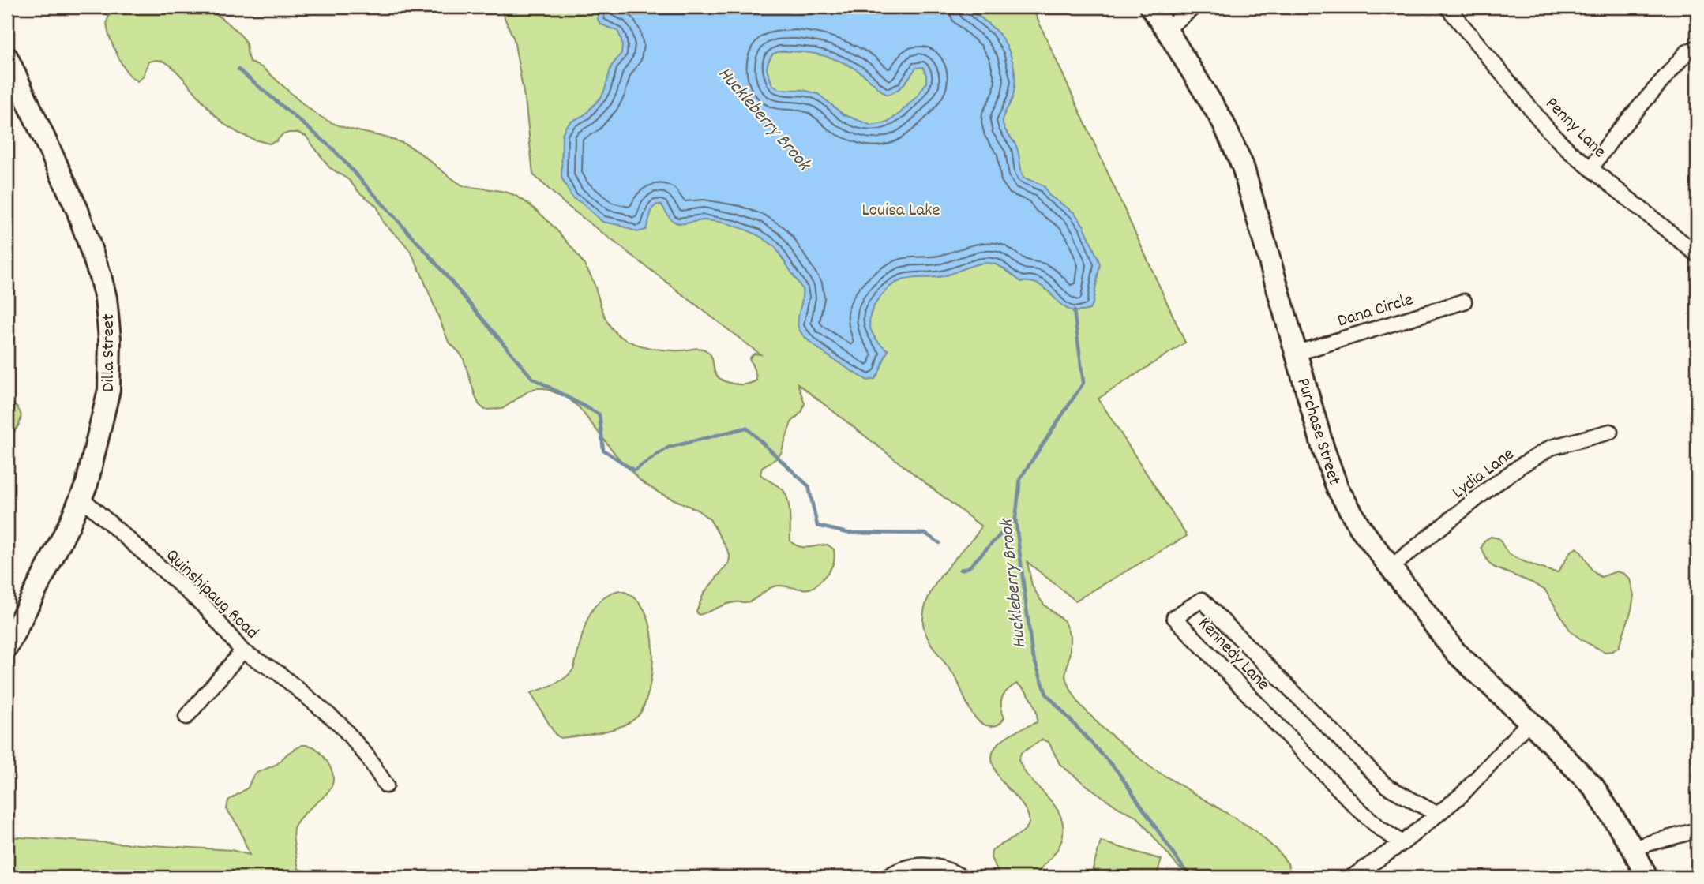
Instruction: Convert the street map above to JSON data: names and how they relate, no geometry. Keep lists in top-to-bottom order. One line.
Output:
{"streets":{"main road":["Dilla Street","Purchase Street"],"street":["Penny Lane","Dana Circle","Lydia Lane","Quinshipaug Road","Kennedy Lane"]},"crossings":[["Dana Circle","Purchase Street"],["Dilla Street","Quinshipaug Road"],["Purchase Street","Lydia Lane"]],"water":["Huckleberry Brook"],"parks":["Louisa Lake"]}
